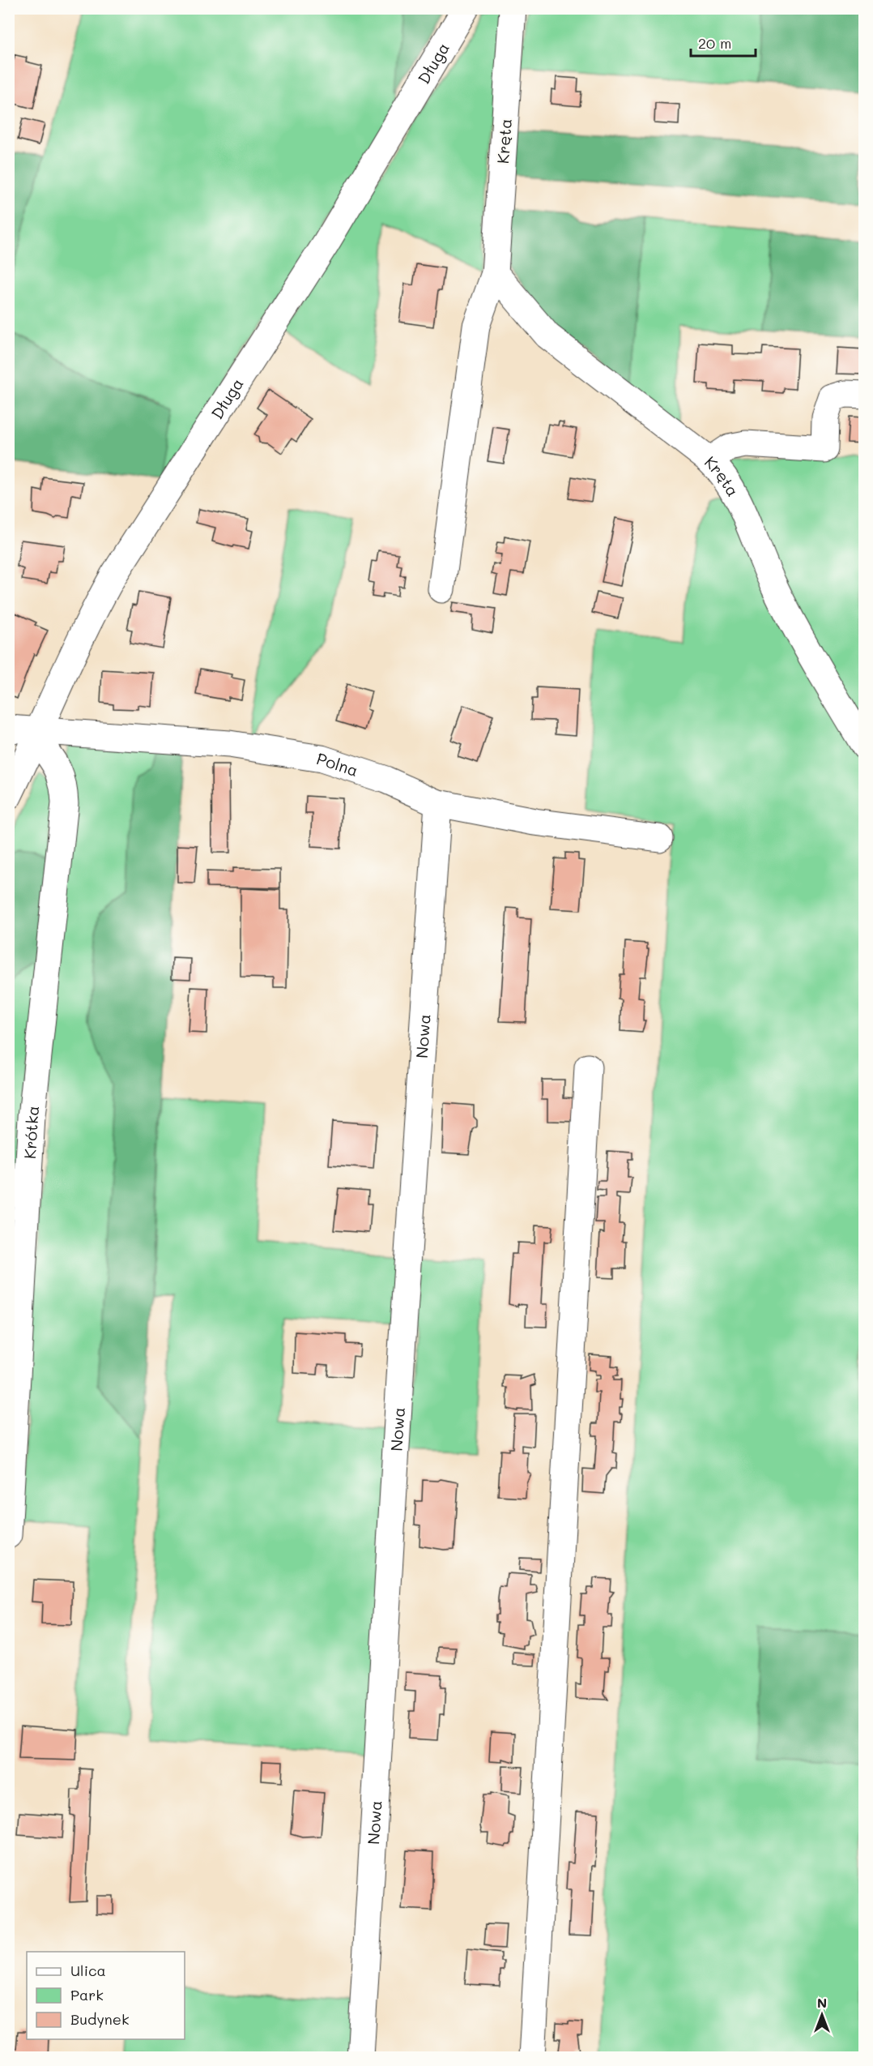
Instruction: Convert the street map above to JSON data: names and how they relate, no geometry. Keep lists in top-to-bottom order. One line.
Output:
{"streets":{"street":["Długa","Kręta","Polna","Nowa","Krótka"]},"crossings":[["Długa","Polna"],["Długa","Krótka"],["Polna","Nowa"],["Polna","Krótka"]],"legend":["Ulica","Park","Budynek"],"scale_bar":"20 m","north":"top"}
